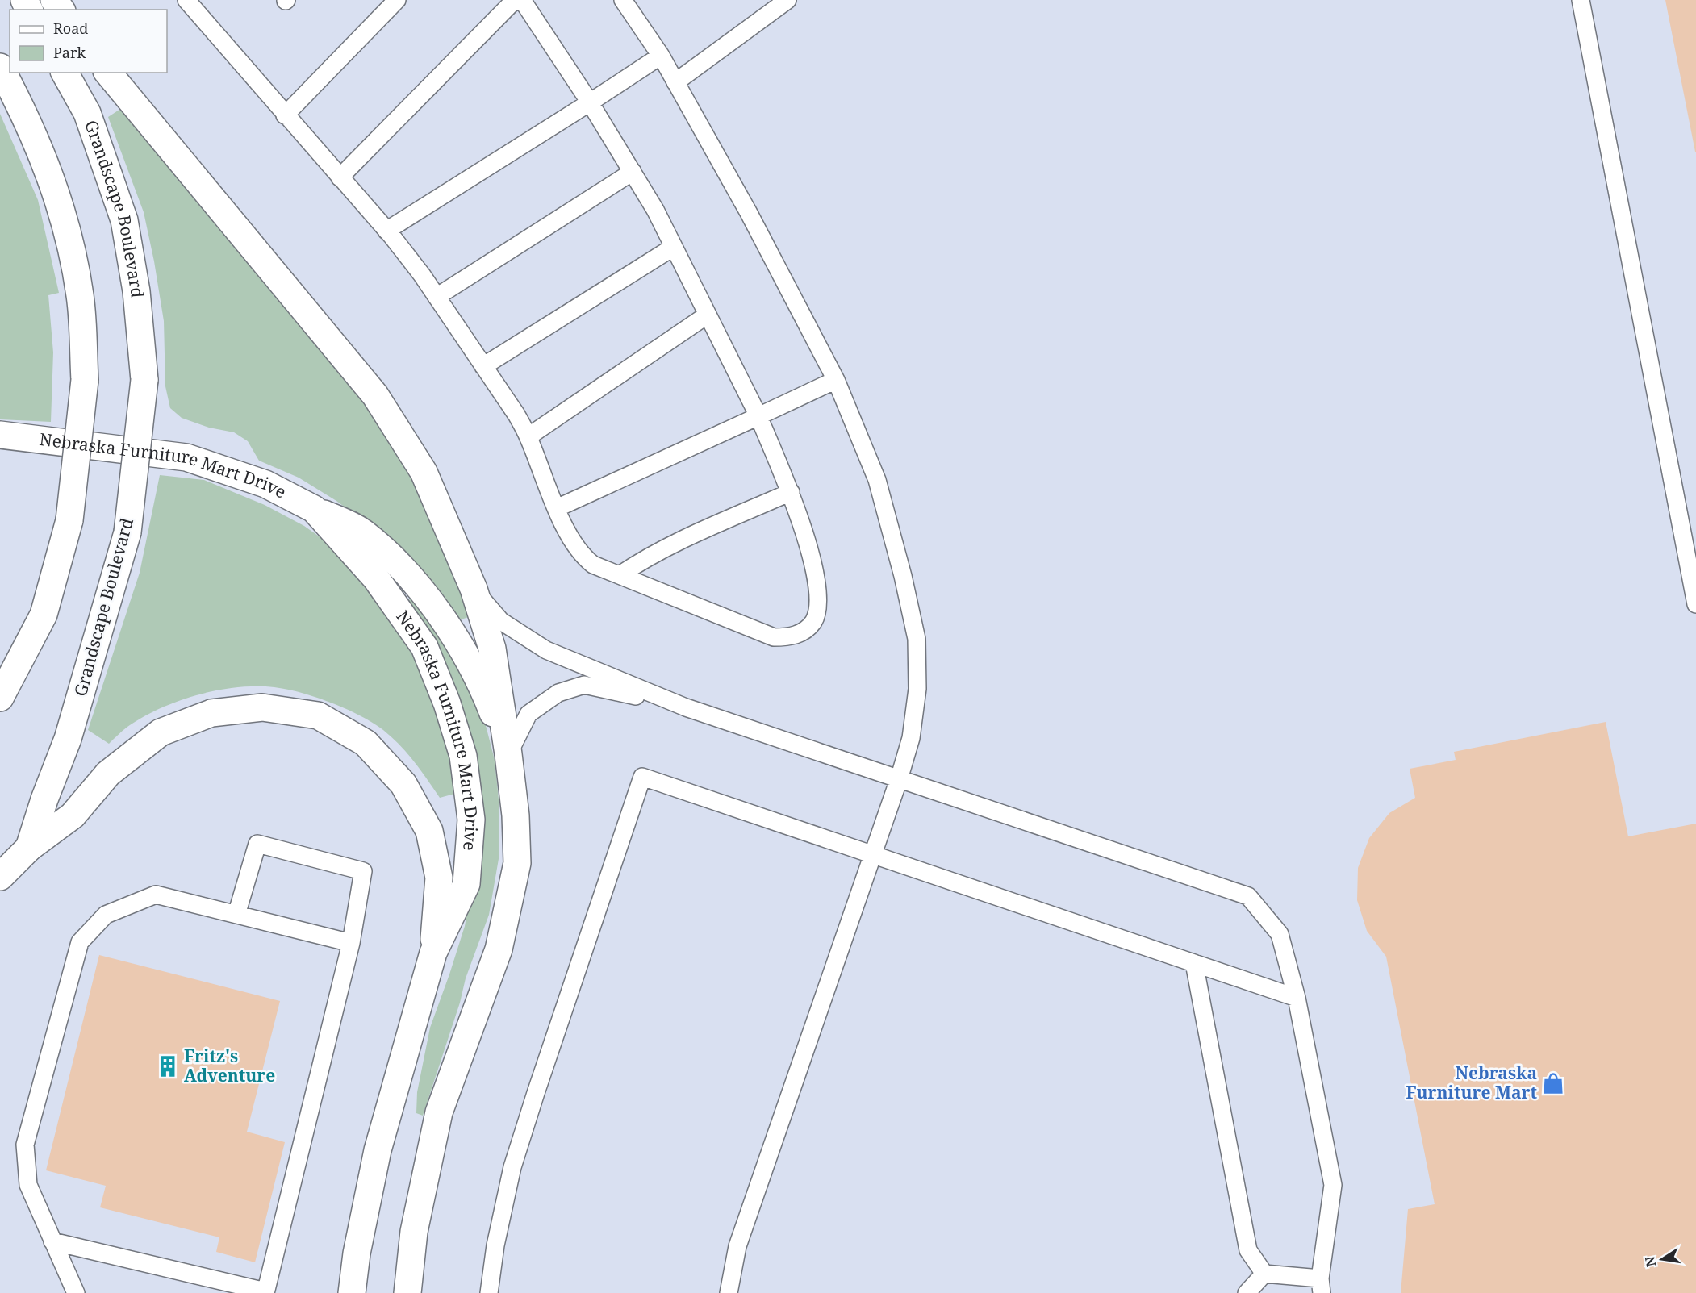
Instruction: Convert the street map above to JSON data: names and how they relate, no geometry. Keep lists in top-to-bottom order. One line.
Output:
{"streets":{"street":["Grandscape Boulevard","Nebraska Furniture Mart Drive"]},"places":{"building":["Fritz's Adventure"],"shop":["Nebraska Furniture Mart"]},"legend":["Road","Park"],"north":"left"}
